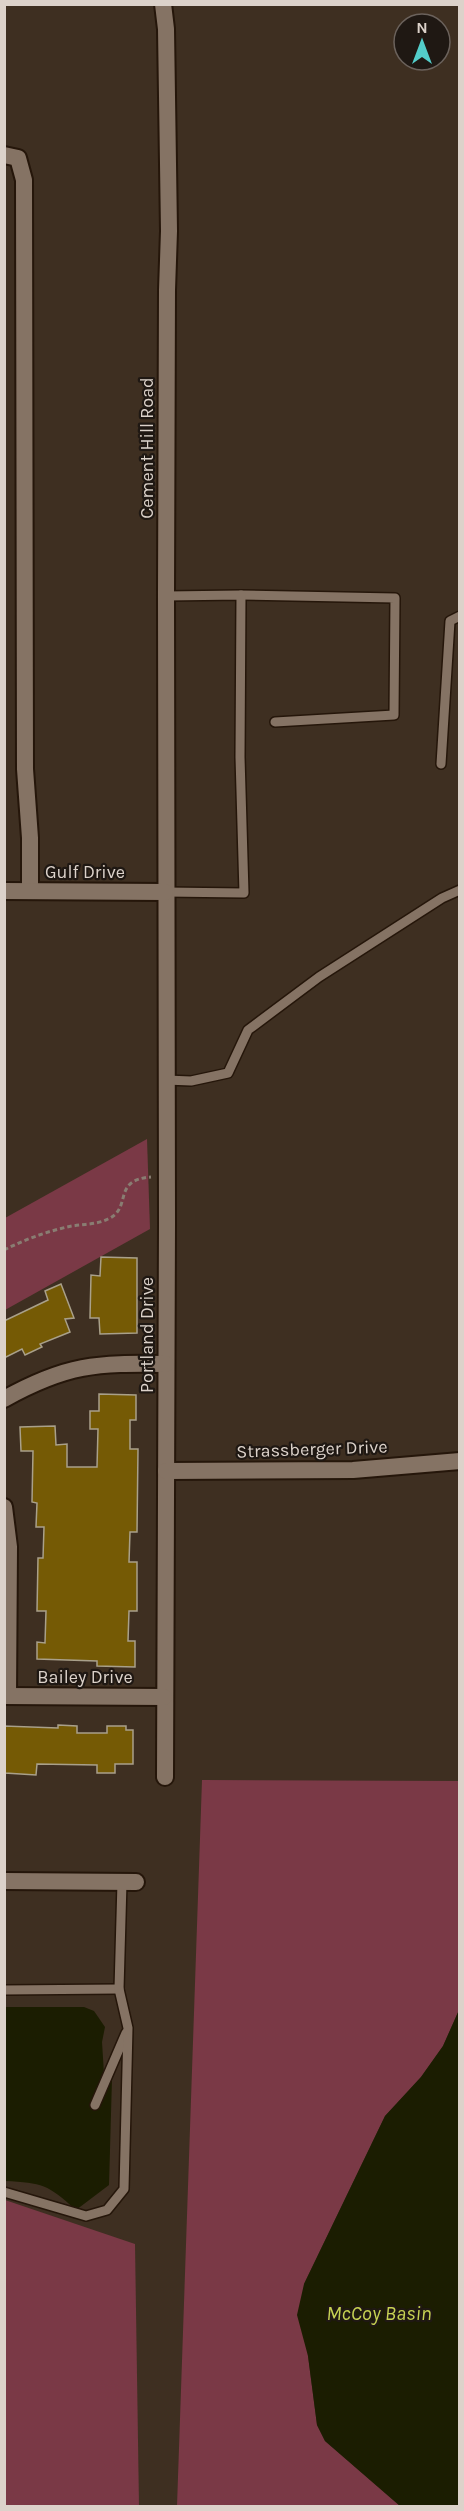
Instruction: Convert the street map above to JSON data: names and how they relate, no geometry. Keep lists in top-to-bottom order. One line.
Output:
{"streets":{"street":["Cement Hill Road","Gulf Drive","Portland Drive","Strassberger Drive","Bailey Drive"]},"crossings":[["Cement Hill Road","Gulf Drive"],["Cement Hill Road","Portland Drive"],["Gulf Drive","Portland Drive"],["Portland Drive","Strassberger Drive"],["Portland Drive","Bailey Drive"]],"water":["McCoy Basin"],"north":"top"}
